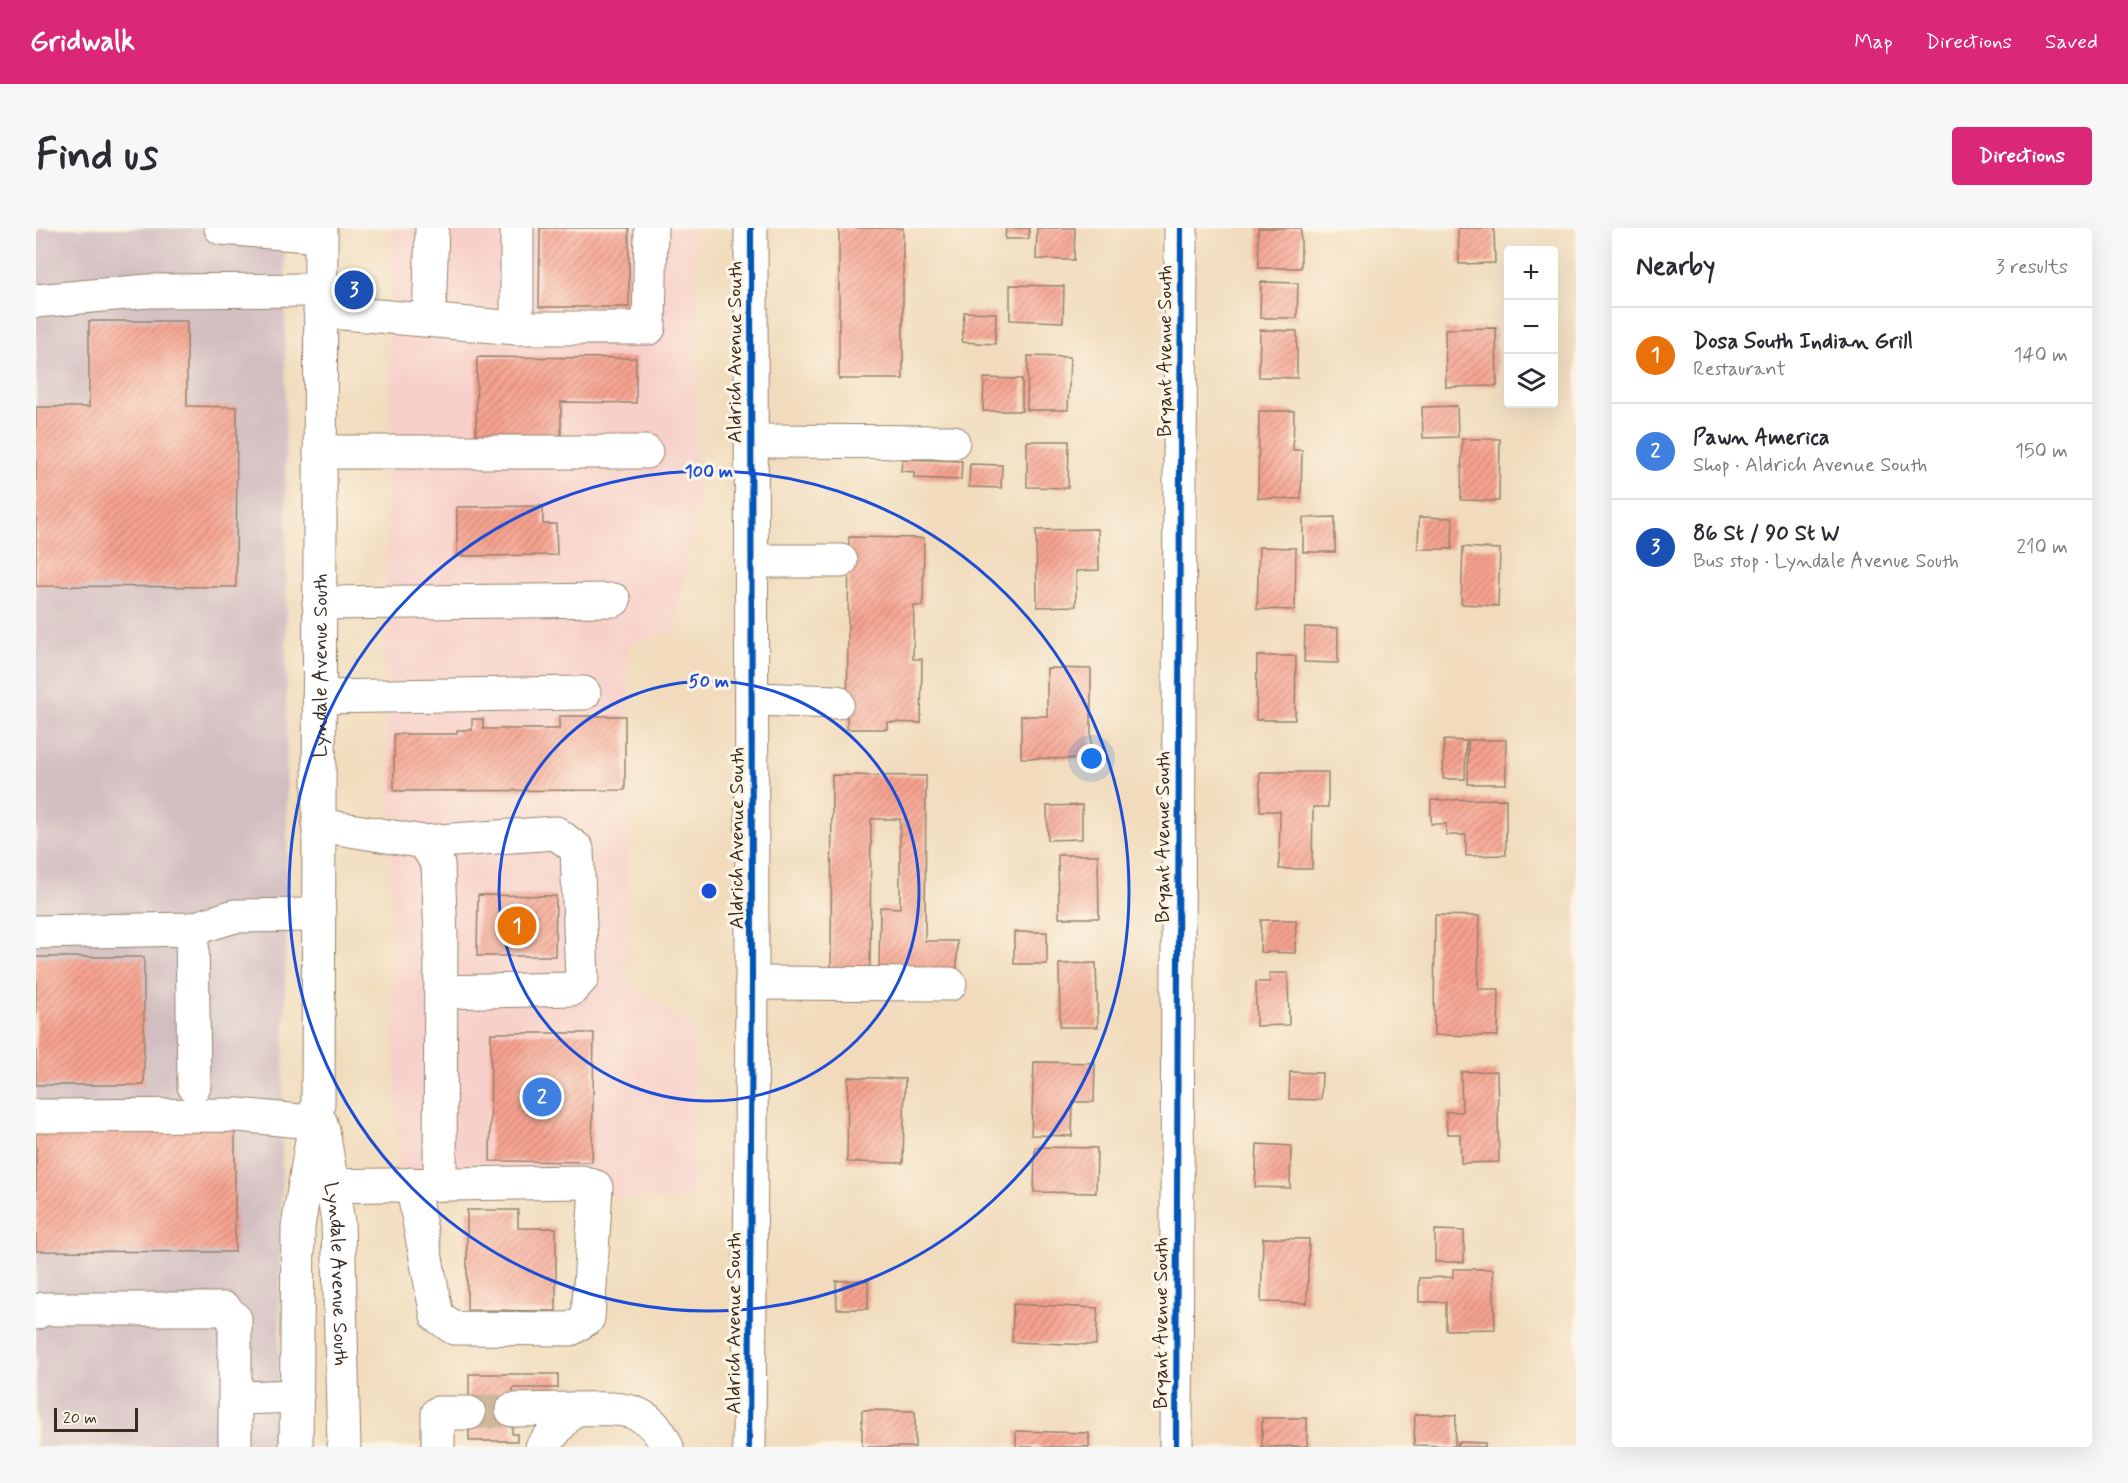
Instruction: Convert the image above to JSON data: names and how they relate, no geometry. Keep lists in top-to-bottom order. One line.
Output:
{"streets":{"street":["Bryant Avenue South","Aldrich Avenue South","Lyndale Avenue South"]},"scale_bar":"20 m","page":{"header":"Gridwalk","nav":["Map","Directions","Saved"],"buttons":"Directions","title":"Find us","heading":["Nearby","3 results"],"map_buttons":["+","−"],"pins":["3","1","2"],"list":[{"mark":"1","name":"Dosa South Indian Grill","note":"Restaurant","value":"140 m"},{"mark":"2","name":"Pawn America","note":"Shop · Aldrich Avenue South","value":"150 m"},{"mark":"3","name":"86 St / 90 St W","note":"Bus stop · Lyndale Avenue South","value":"210 m"}],"scale":"20 m"},"rings":["100 m","50 m"]}
